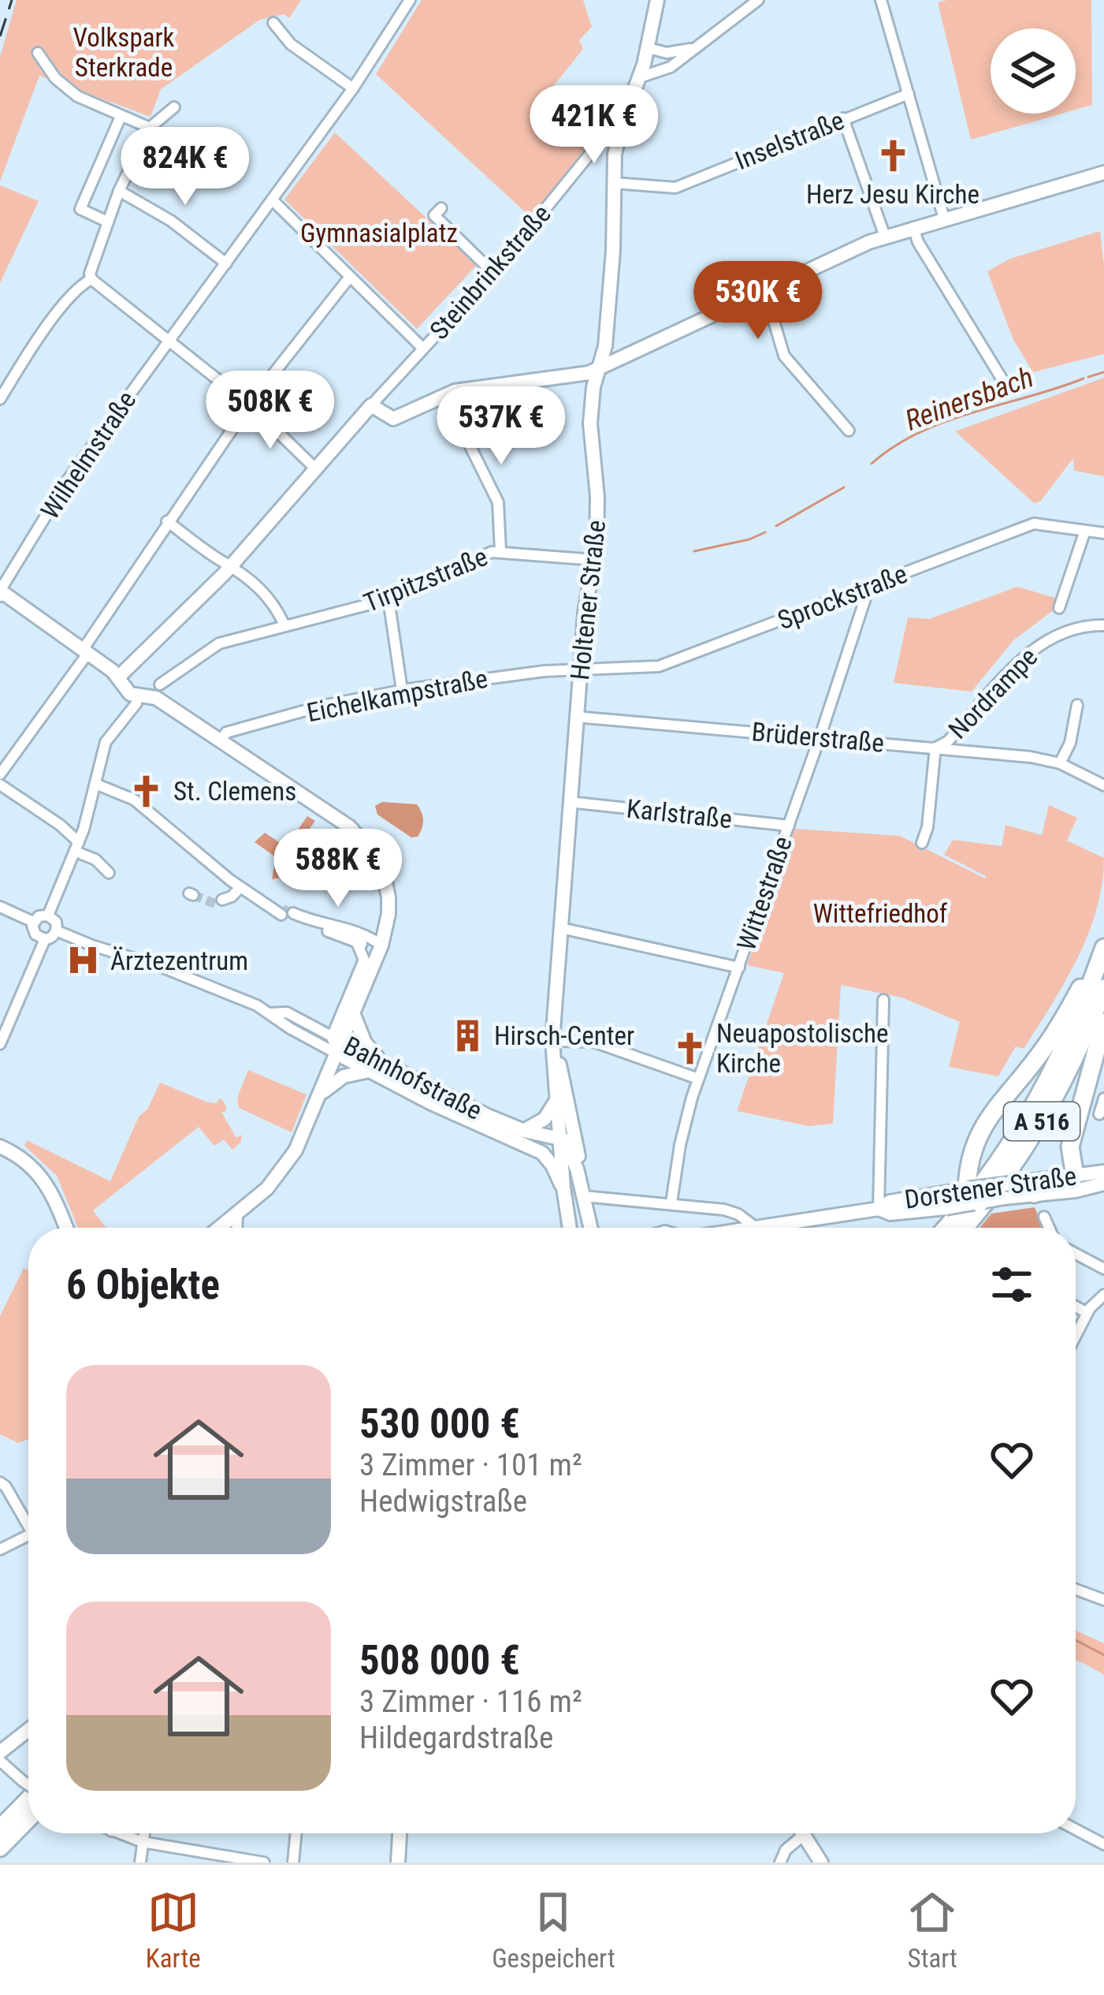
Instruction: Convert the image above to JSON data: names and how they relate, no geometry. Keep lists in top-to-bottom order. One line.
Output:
{"streets":{"highway":["A 516"],"main road":["Steinbrinkstraße","Holtener Straße","Bahnhofstraße","Dorstener Straße"],"street":["Inselstraße","Wilhelmstraße","Tirpitzstraße","Sprockstraße","Nordrampe","Eichelkampstraße","Brüderstraße","Karlstraße","Wittestraße"]},"crossings":[["Inselstraße","Holtener Straße"],["Steinbrinkstraße","Holtener Straße"],["Tirpitzstraße","Holtener Straße"],["Sprockstraße","Holtener Straße"],["Sprockstraße","Eichelkampstraße"],["Sprockstraße","Wittestraße"],["Holtener Straße","Eichelkampstraße"],["Holtener Straße","Brüderstraße"],["Holtener Straße","Karlstraße"],["Holtener Straße","Bahnhofstraße"],["Nordrampe","Brüderstraße"],["Brüderstraße","Wittestraße"],["Karlstraße","Wittestraße"]],"water":["Reinersbach"],"parks":["Volkspark Sterkrade","Gymnasialplatz","Wittefriedhof"],"places":{"church":["Herz Jesu Kirche","St. Clemens","Neuapostolische Kirche"],"hospital":["Ärztezentrum"],"building":["Hirsch-Center"]},"page":{"price":["421K €","824K €","530K €","508K €","537K €","588K €"],"heading":"6 Objekte","list":[{"name":"530 000 €","note":"3 Zimmer · 101 m² · Hedwigstraße"},{"name":"508 000 €","note":"3 Zimmer · 116 m² · Hildegardstraße"}],"tabs":["Karte","Gespeichert","Start"]}}
